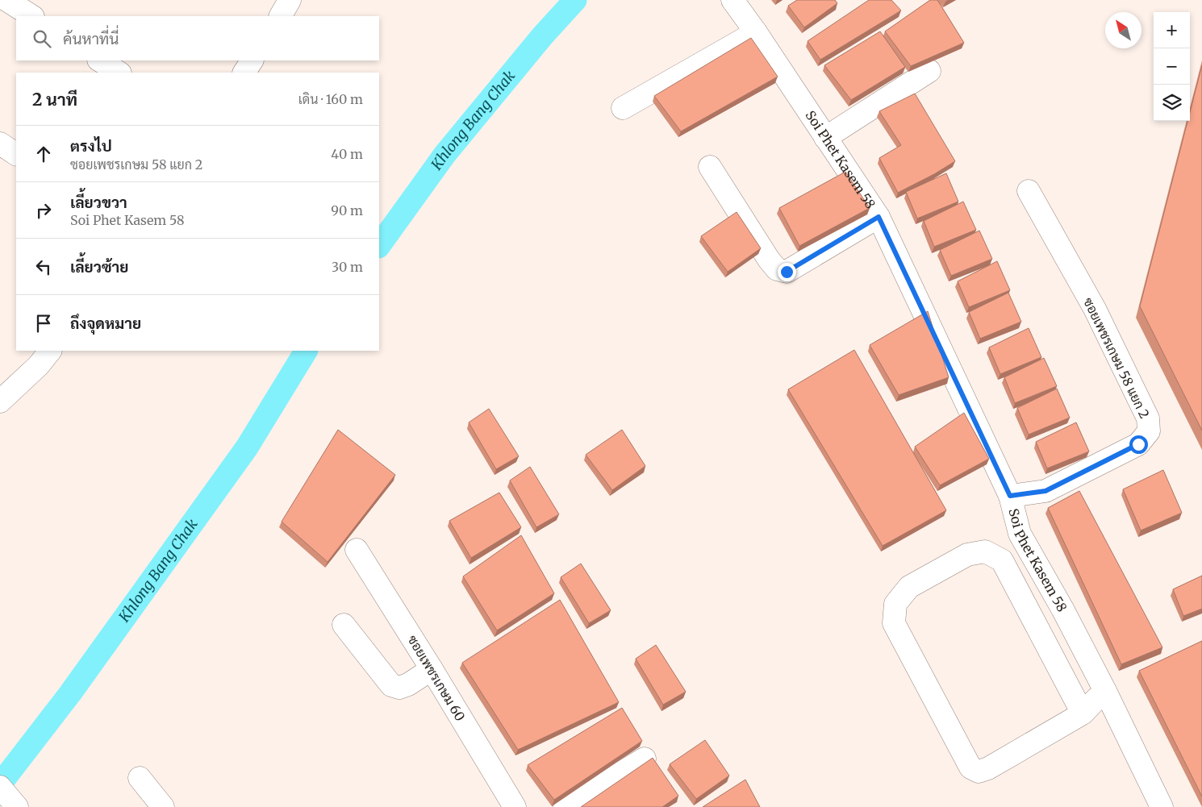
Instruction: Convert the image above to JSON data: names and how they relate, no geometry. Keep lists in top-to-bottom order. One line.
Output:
{"streets":{"street":["Soi Phet Kasem 58","ซอยเพชรเกษม 58 แยก 2","ซอยเพชรเกษม 60"]},"crossings":[["Soi Phet Kasem 58","ซอยเพชรเกษม 58 แยก 2"]],"water":["Khlong Bang Chak"],"north":"top left","page":{"map_buttons":["+","−"],"search":"ค้นหาที่นี่","heading":["2 นาที","เดิน · 160 m"],"list":[["ตรงไป","ซอยเพชรเกษม 58 แยก 2","40 m"],["เลี้ยวขวา","Soi Phet Kasem 58","90 m"],["เลี้ยวซ้าย","30 m"],"ถึงจุดหมาย"]}}
